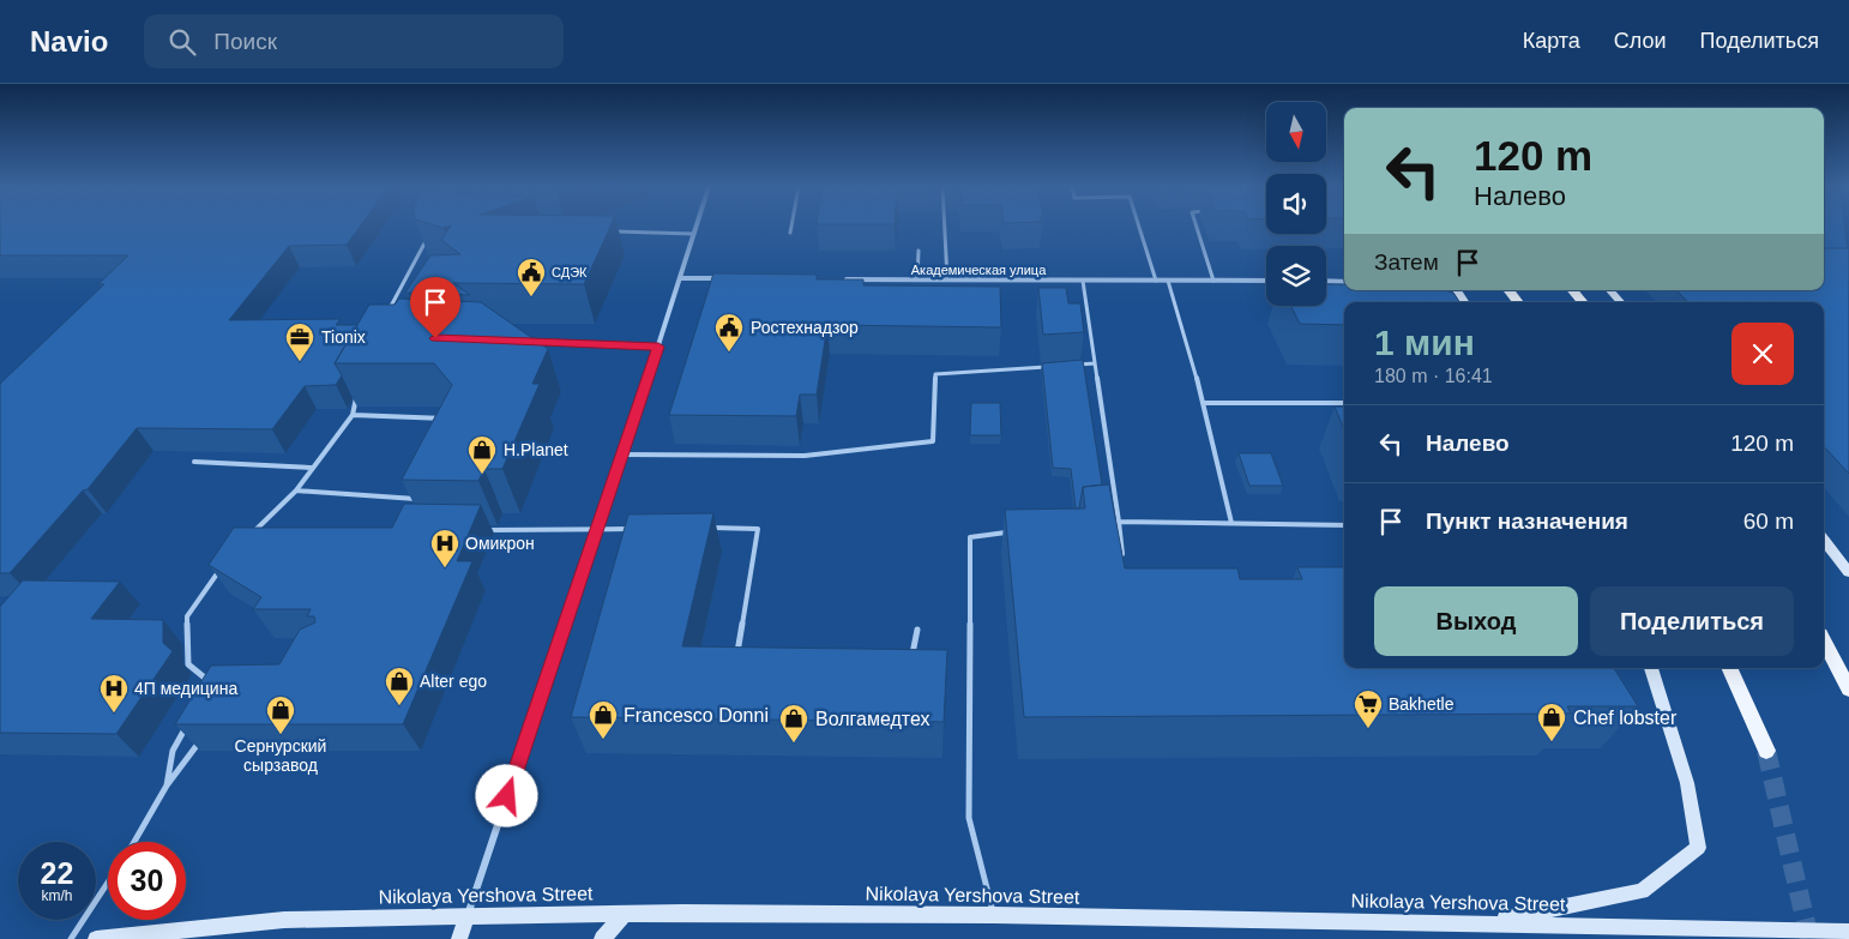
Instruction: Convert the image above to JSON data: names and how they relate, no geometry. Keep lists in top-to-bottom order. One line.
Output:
{"streets":{"main road":["Nikolaya Yershova Street"],"street":["Академическая улица"]},"places":{"public building":["СДЭК","Ростехнадзор"],"office":["Tionix"],"shop":["H.Planet","Alter ego","Сернурский сырзавод","Francesco Donni","Chef lobster","Волгамедтех"],"hospital":["Омикрон","4П медицина"],"supermarket":["Bakhetle"]},"north":"bottom","page":{"header":"Navio","search":"Поиск","nav":["Карта","Слои","Поделиться"],"turn":["120 m","Налево"],"then":"Затем","heading":["1 мин","180 m · 16:41"],"list":[{"name":"Налево","value":"120 m"},{"name":"Пункт назначения","value":"60 m"}],"buttons":["Выход","Поделиться"],"speed":"22 km/h","limit":"30"}}
